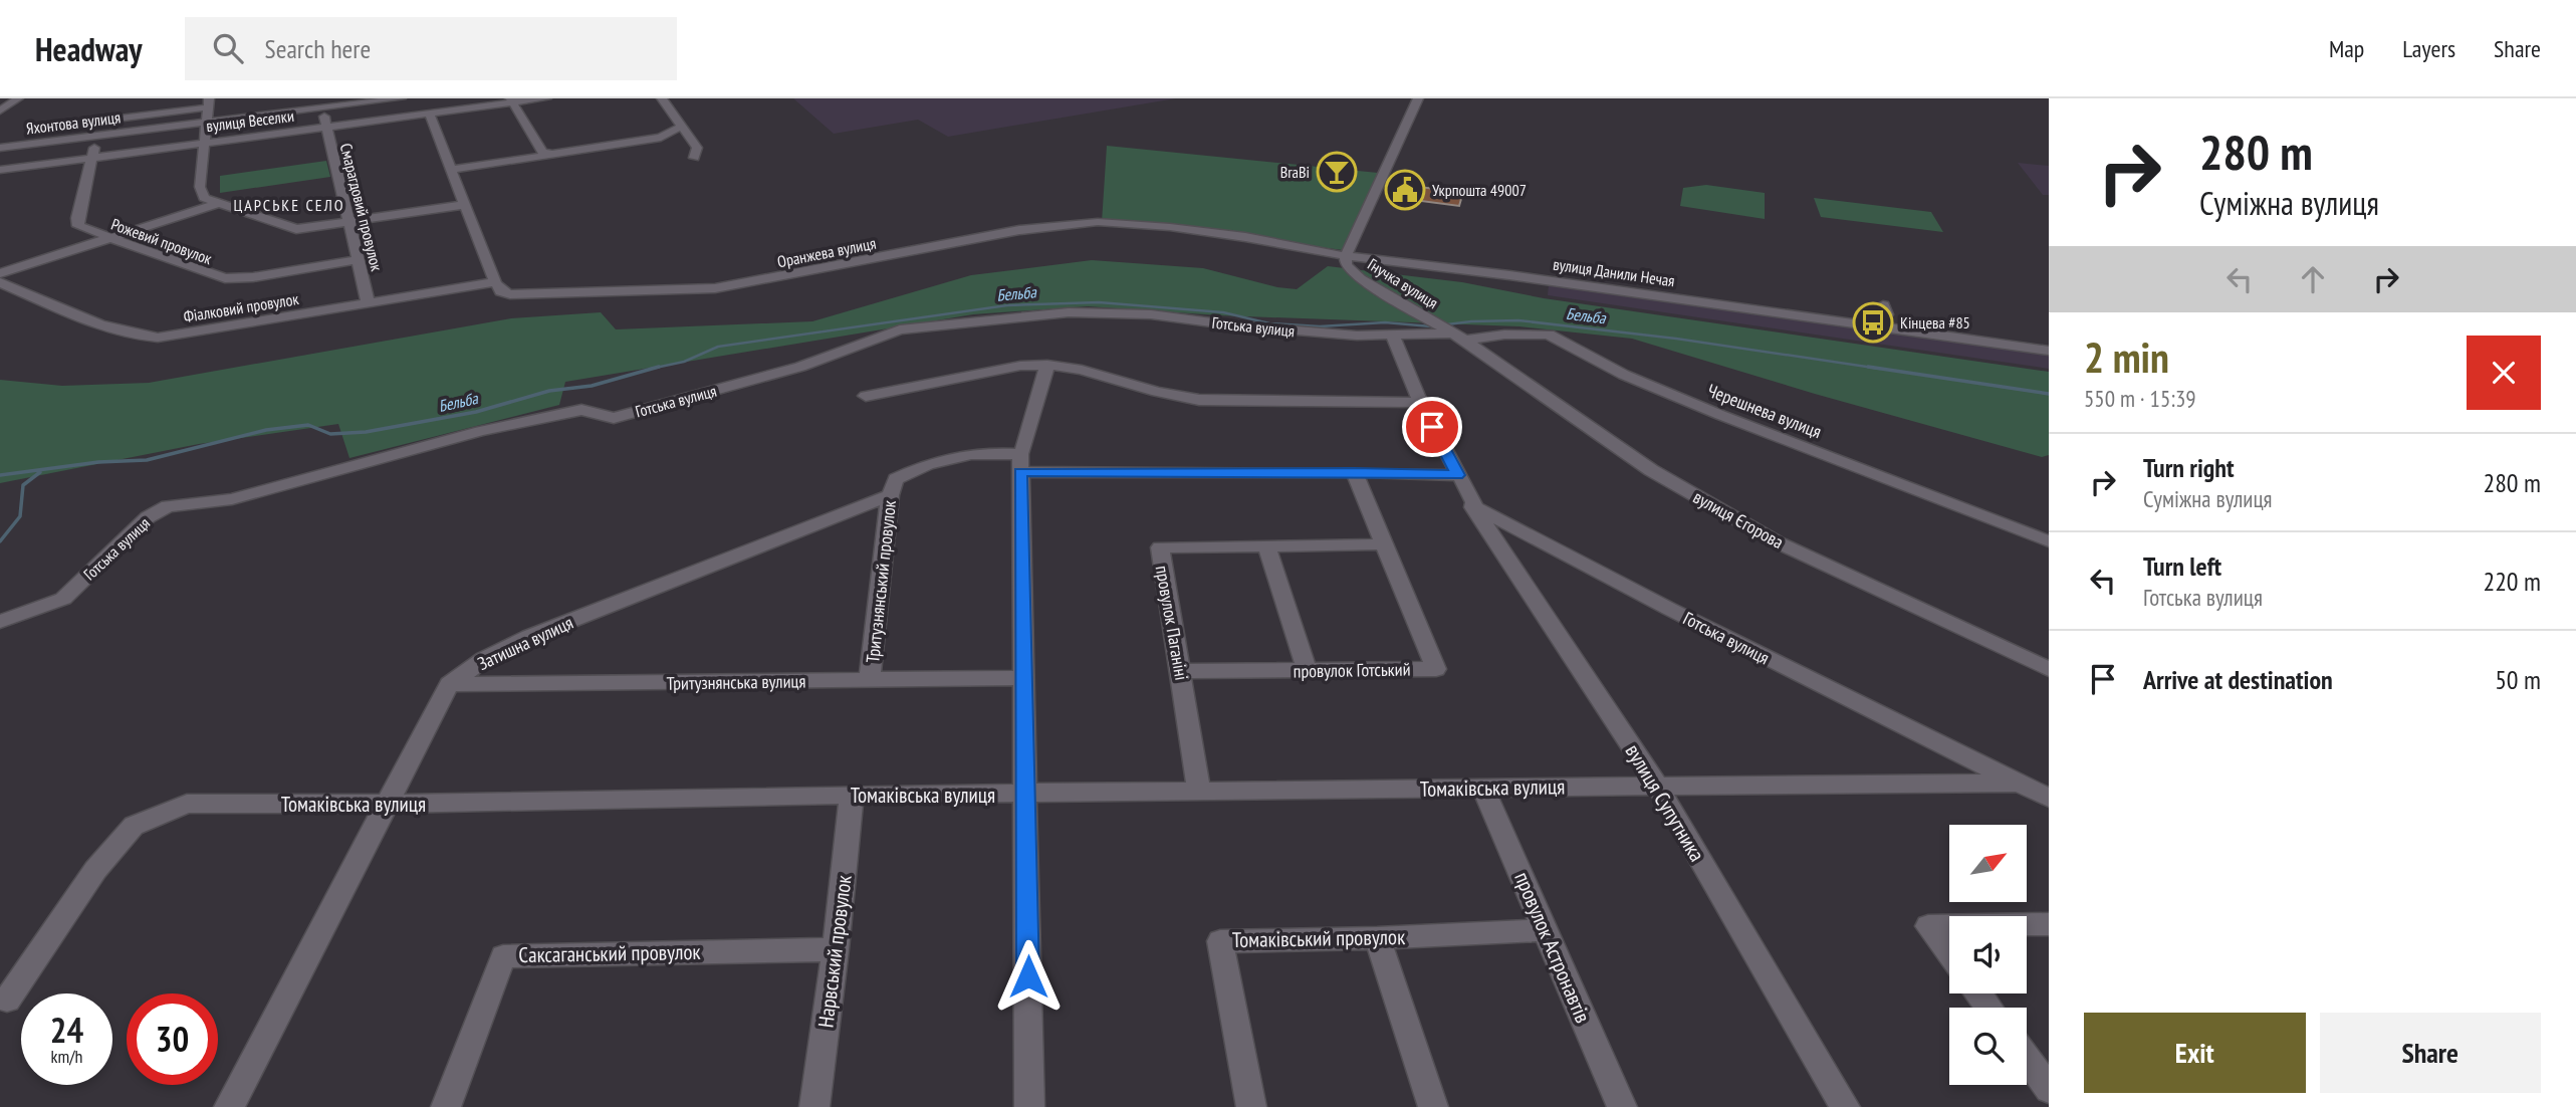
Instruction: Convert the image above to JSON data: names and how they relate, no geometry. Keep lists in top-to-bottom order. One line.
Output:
{"streets":{"street":["вулиця Веселки","Яхонтова вулиця","Смарагдовий провулок","Рожевий провулок","Оранжева вулиця","вулиця Данили Нечая","Гнучка вулиця","Фіалковий провулок","Готська вулиця","Черешнева вулиця","вулиця Єгорова","Тритузнянський провулок","провулок Паганіні","Затишна вулиця","провулок Готський","Тритузнянська вулиця","Томаківська вулиця","вулиця Супутника","Томаківський провулок","провулок Астронавтів","Нарвський провулок","Саксаганський провулок"]},"crossings":[["вулиця Веселки","Яхонтова вулиця"],["вулиця Веселки","Смарагдовий провулок"],["вулиця Веселки","Рожевий провулок"],["Яхонтова вулиця","Смарагдовий провулок"],["Смарагдовий провулок","Рожевий провулок"],["Смарагдовий провулок","Фіалковий провулок"],["Оранжева вулиця","вулиця Данили Нечая"],["Оранжева вулиця","Гнучка вулиця"],["Оранжева вулиця","Фіалковий провулок"],["вулиця Данили Нечая","Гнучка вулиця"],["Гнучка вулиця","Готська вулиця"],["Гнучка вулиця","Черешнева вулиця"],["Гнучка вулиця","вулиця Єгорова"],["Готська вулиця","Черешнева вулиця"],["Готська вулиця","вулиця Єгорова"],["Готська вулиця","Томаківська вулиця"],["Готська вулиця","вулиця Супутника"],["Черешнева вулиця","вулиця Єгорова"],["Тритузнянський провулок","Затишна вулиця"],["Тритузнянський провулок","Тритузнянська вулиця"],["провулок Паганіні","провулок Готський"],["провулок Паганіні","Томаківська вулиця"],["Затишна вулиця","провулок Готський"],["Затишна вулиця","Тритузнянська вулиця"],["Затишна вулиця","Томаківська вулиця"],["Томаківська вулиця","вулиця Супутника"],["Томаківська вулиця","провулок Астронавтів"],["Томаківська вулиця","Нарвський провулок"],["Томаківський провулок","провулок Астронавтів"],["Нарвський провулок","Саксаганський провулок"]],"districts":["ЦАРСЬКЕ СЕЛО"],"water":["Бельба"],"places":{"bar":["BraBi"],"public building":["Укрпошта 49007"],"bus stop":["Кінцева #85"]},"north":"top right","page":{"header":"Headway","search":"Search here","nav":["Map","Layers","Share"],"turn":["280 m","Суміжна вулиця"],"heading":["2 min","550 m · 15:39"],"list":[{"name":"Turn right","note":"Суміжна вулиця","value":"280 m"},{"name":"Turn left","note":"Готська вулиця","value":"220 m"},{"name":"Arrive at destination","value":"50 m"}],"speed":"24 km/h","limit":"30","buttons":["Exit","Share"]}}
